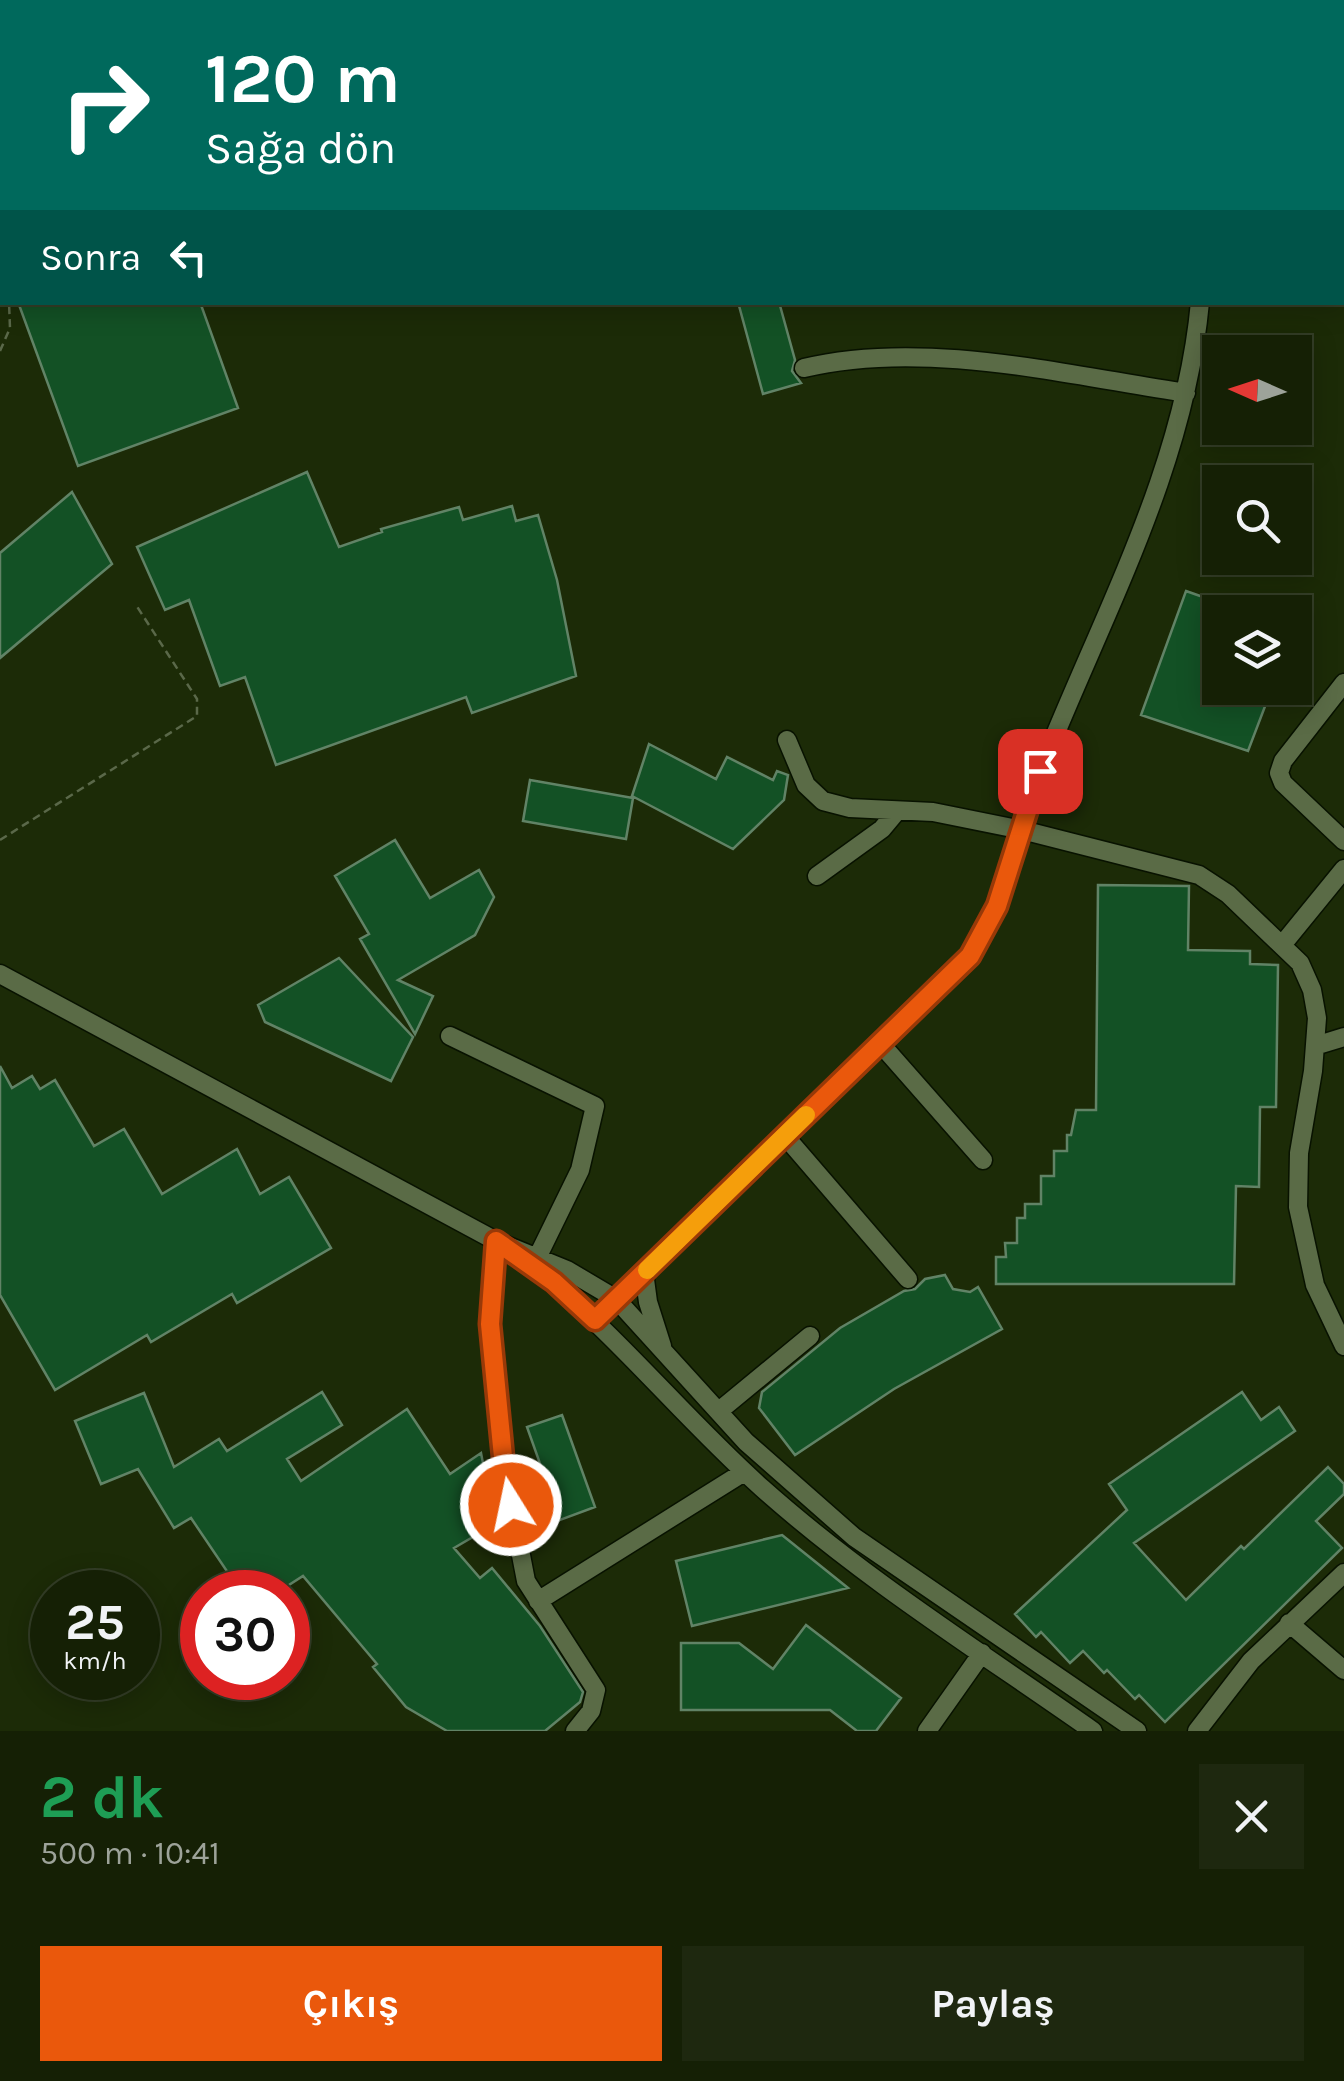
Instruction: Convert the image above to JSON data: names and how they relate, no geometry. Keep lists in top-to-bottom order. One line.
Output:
{"north":"left","page":{"turn":["120 m","Sağa dön"],"then":"Sonra","speed":"25 km/h","limit":"30","heading":["2 dk","500 m · 10:41"],"buttons":["Çıkış","Paylaş"]}}
